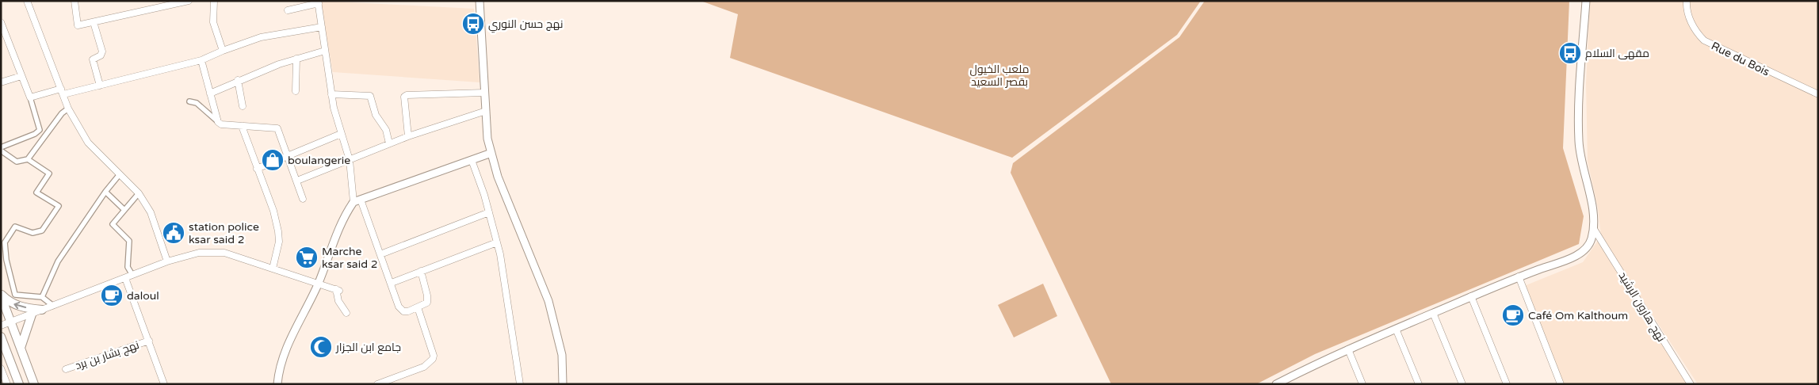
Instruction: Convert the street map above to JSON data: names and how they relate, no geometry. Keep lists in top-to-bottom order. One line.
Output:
{"streets":{"street":["Rue du Bois","نهج هارون الرشيد","نهج بشار بن برد"]},"parks":["ملعب الخيول بقصر السعيد"],"places":{"bus stop":["نهج حسن النوري","مقهى السلام"],"shop":["boulangerie"],"public building":["station police ksar said 2"],"supermarket":["Marche ksar said 2"],"cafe":["daloul","Café Om Kalthoum"],"mosque":["جامع ابن الجزار"]}}
